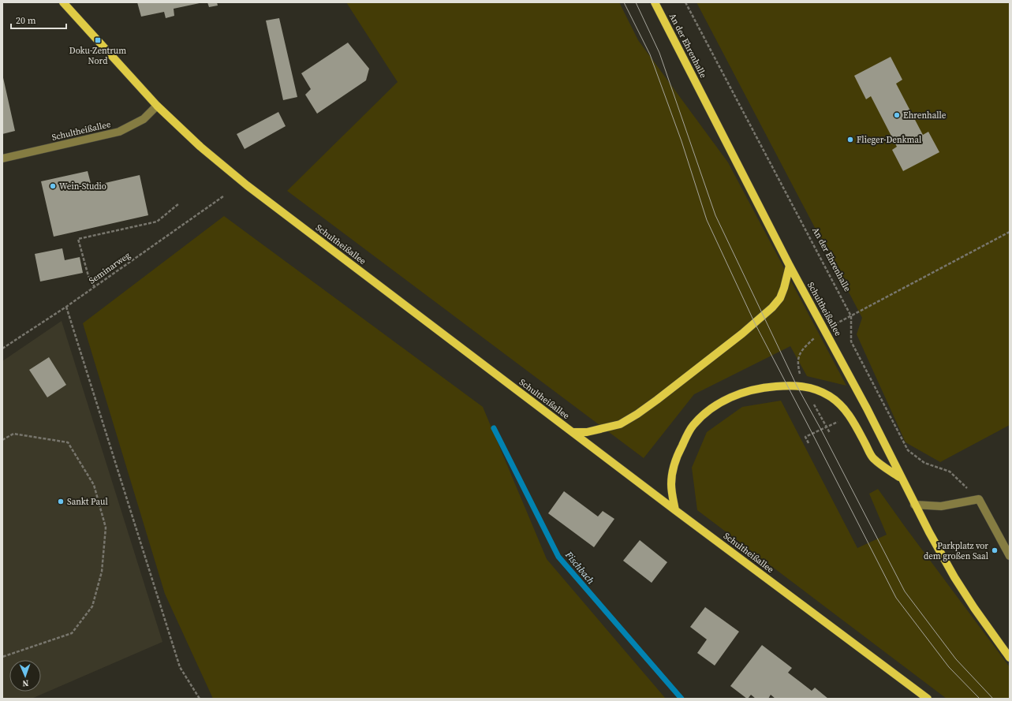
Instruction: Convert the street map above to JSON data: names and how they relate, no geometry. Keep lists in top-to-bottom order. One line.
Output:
{"streets":{"main road":["An der Ehrenhalle","Schultheißallee"],"path":["Seminarweg"]},"crossings":[["An der Ehrenhalle","Schultheißallee"]],"water":["Fischbach"],"places":{"transit":["Doku-Zentrum Nord"],"other":["Ehrenhalle","Flieger-Denkmal","Wein-Studio","Sankt Paul","Parkplatz vor dem großen Saal"]},"scale_bar":"20 m","north":"bottom"}
